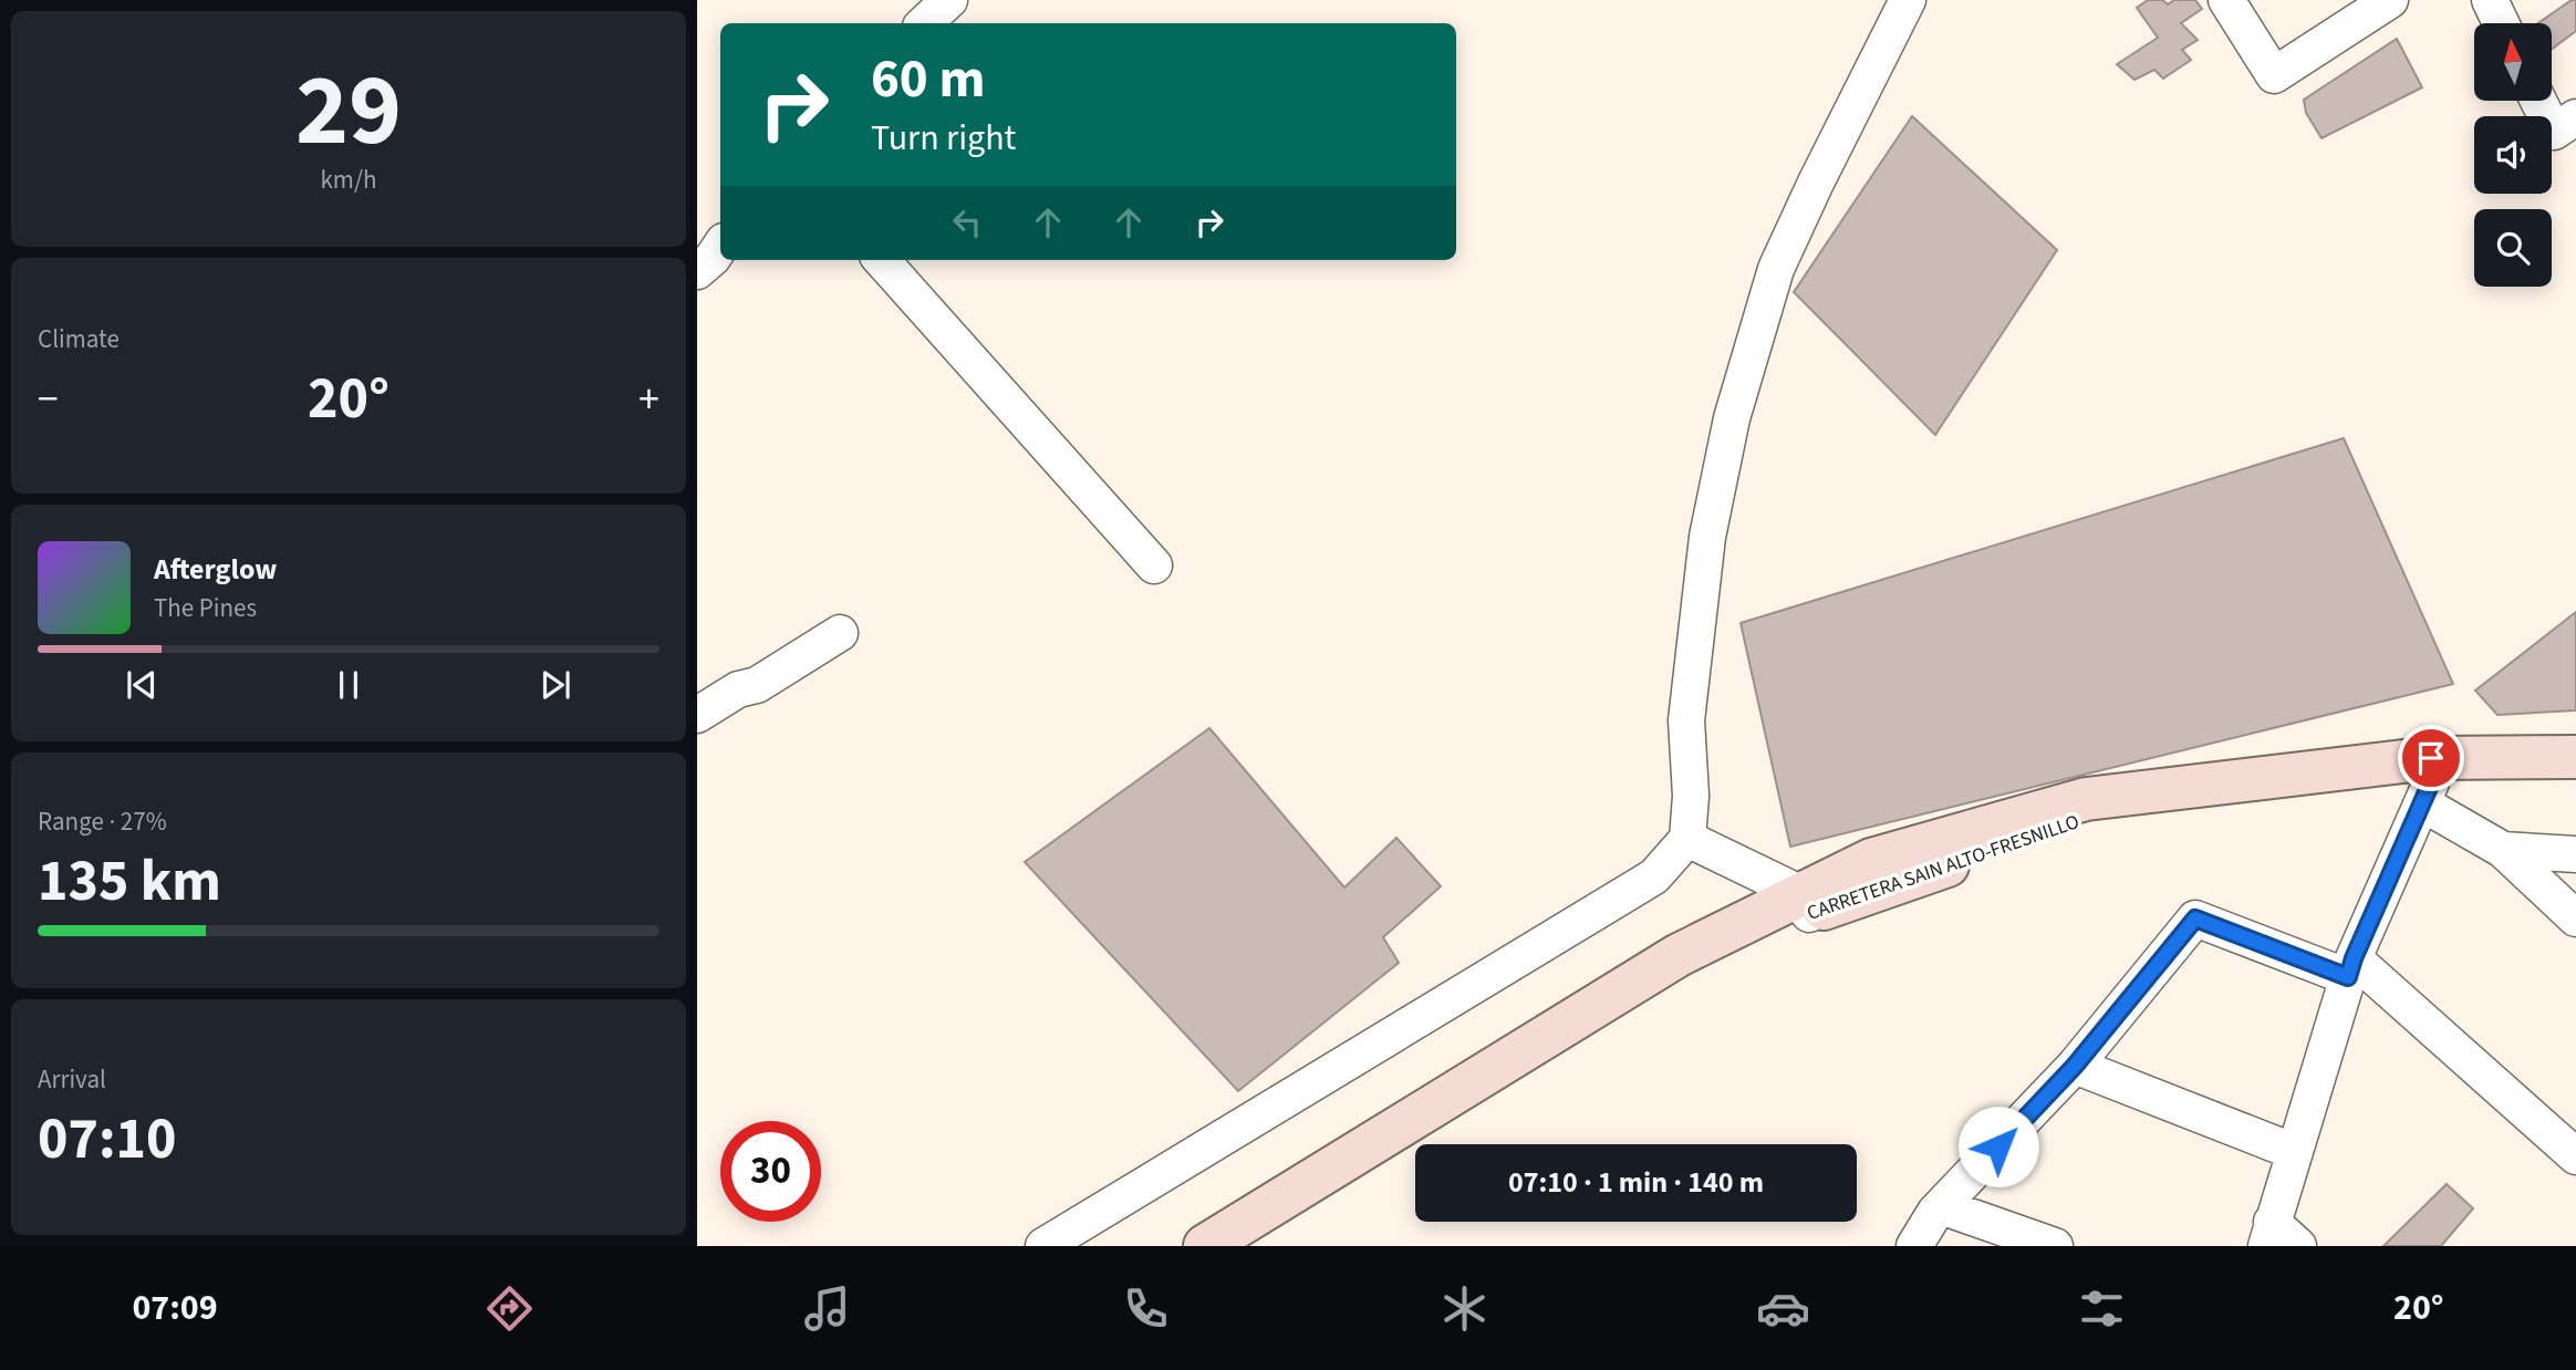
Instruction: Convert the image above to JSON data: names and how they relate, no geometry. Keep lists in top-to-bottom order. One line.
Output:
{"streets":{"main road":["CARRETERA SAIN ALTO-FRESNILLO"]},"north":"top","page":{"tile":[["29","km/h"],"Climate",["Range · 27%","135 km"],["Arrival","07:10"]],"turn":["60 m","Turn right"],"heat":["−","20°","+"],"song":["Afterglow","The Pines"],"limit":"30","trip":"07:10 · 1 min · 140 m","tabs":["07:09","20°"]}}
